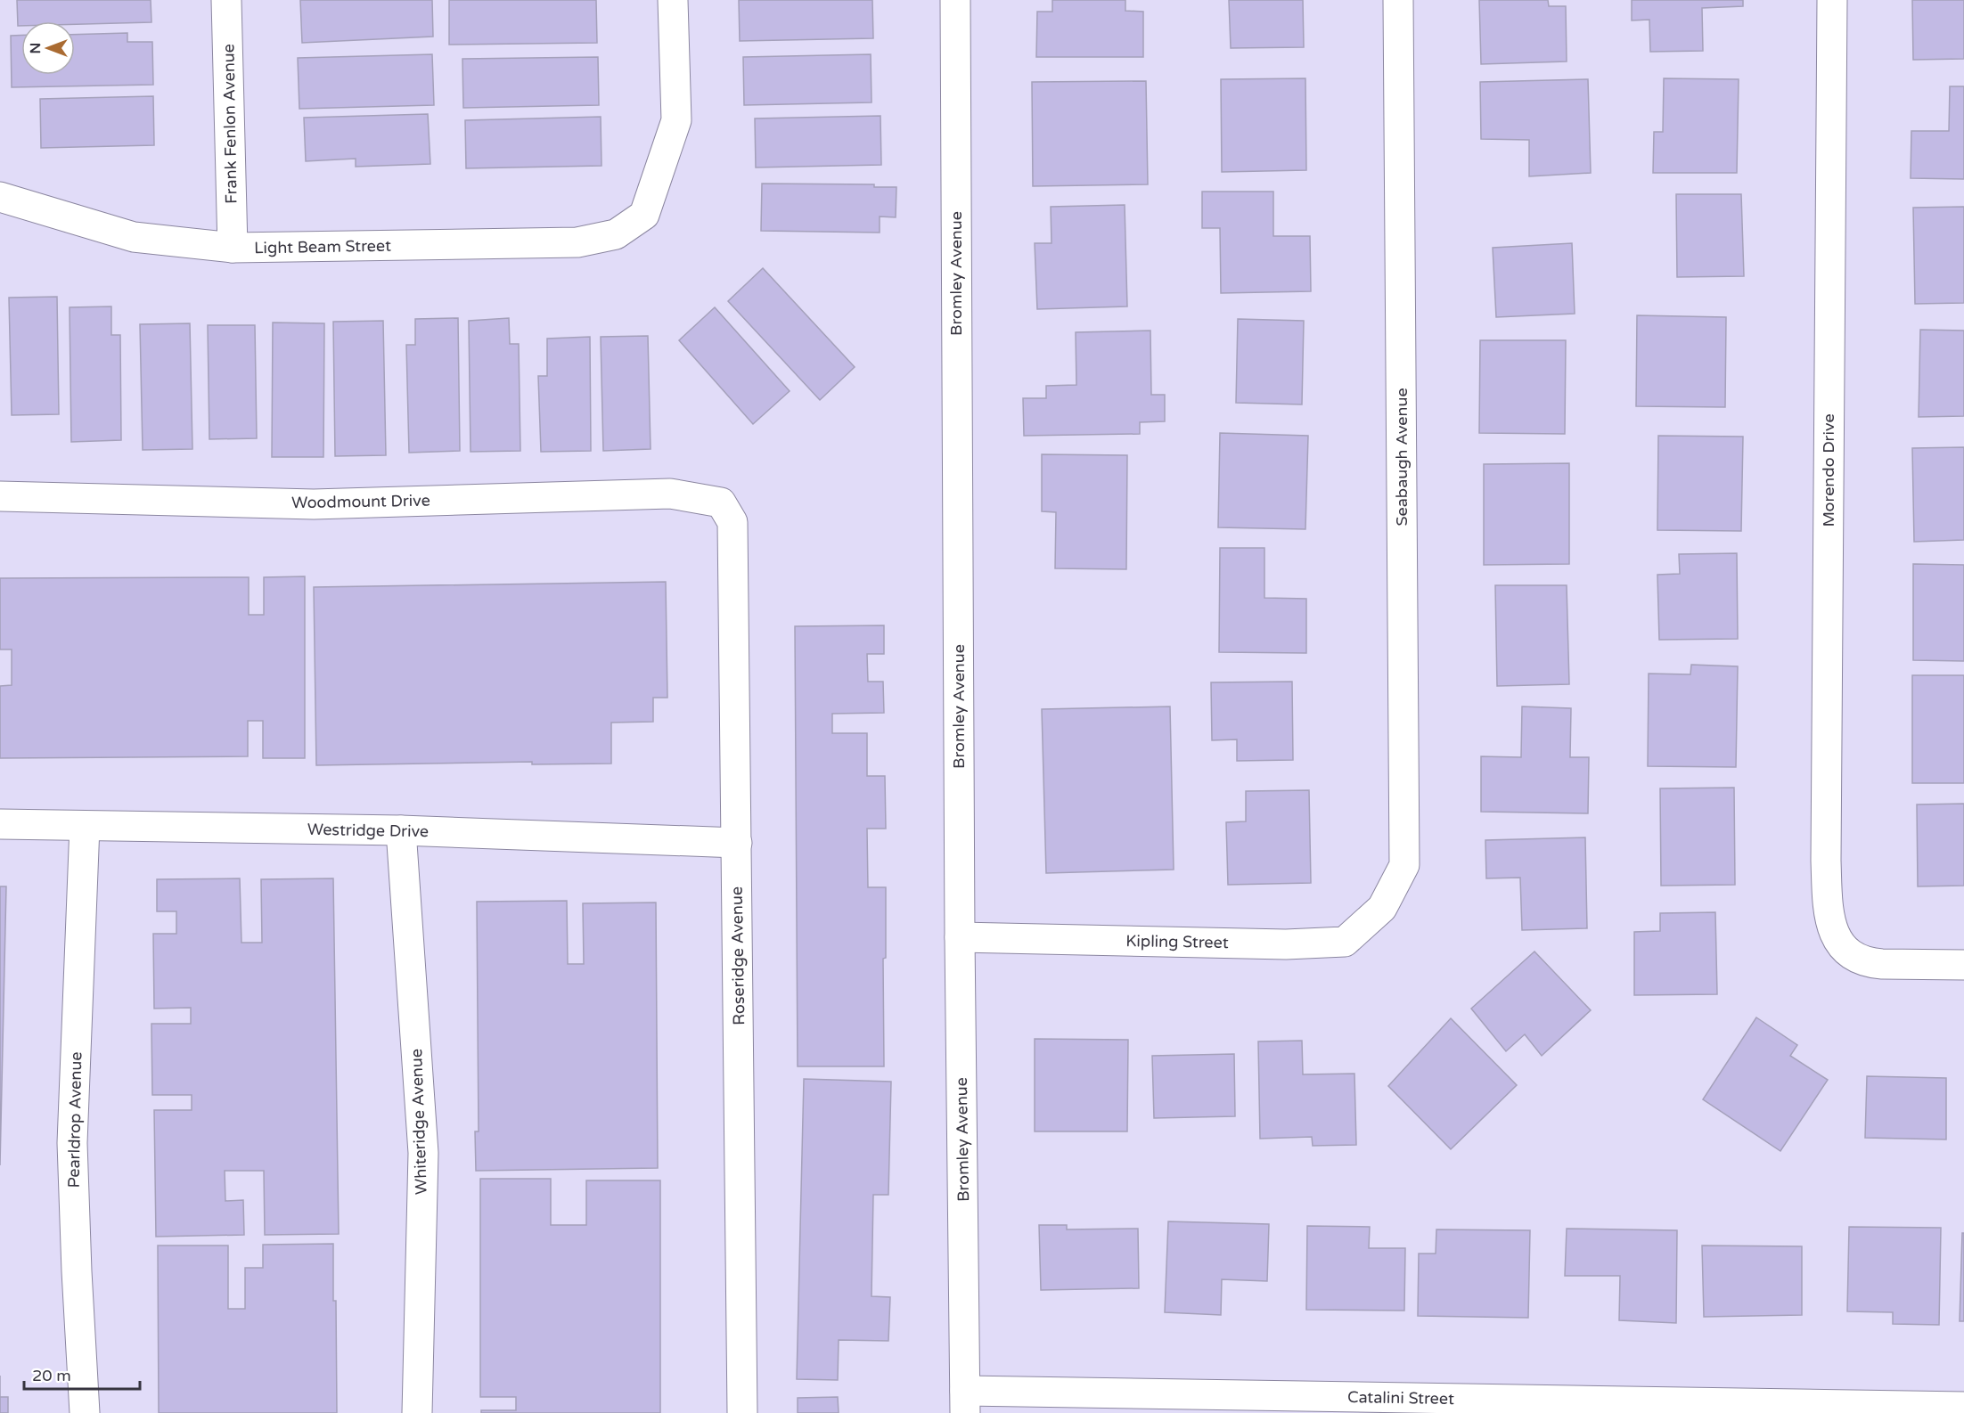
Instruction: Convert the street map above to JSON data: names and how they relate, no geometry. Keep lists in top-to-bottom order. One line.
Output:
{"streets":{"street":["Frank Fenlon Avenue","Light Beam Street","Bromley Avenue","Seabaugh Avenue","Morendo Drive","Woodmount Drive","Westridge Drive","Kipling Street","Roseridge Avenue","Pearldrop Avenue","Whiteridge Avenue","Catalini Street"]},"crossings":[["Frank Fenlon Avenue","Light Beam Street"],["Bromley Avenue","Kipling Street"],["Bromley Avenue","Catalini Street"],["Seabaugh Avenue","Kipling Street"],["Woodmount Drive","Roseridge Avenue"],["Westridge Drive","Roseridge Avenue"],["Westridge Drive","Pearldrop Avenue"],["Westridge Drive","Whiteridge Avenue"]],"scale_bar":"20 m","north":"left"}
